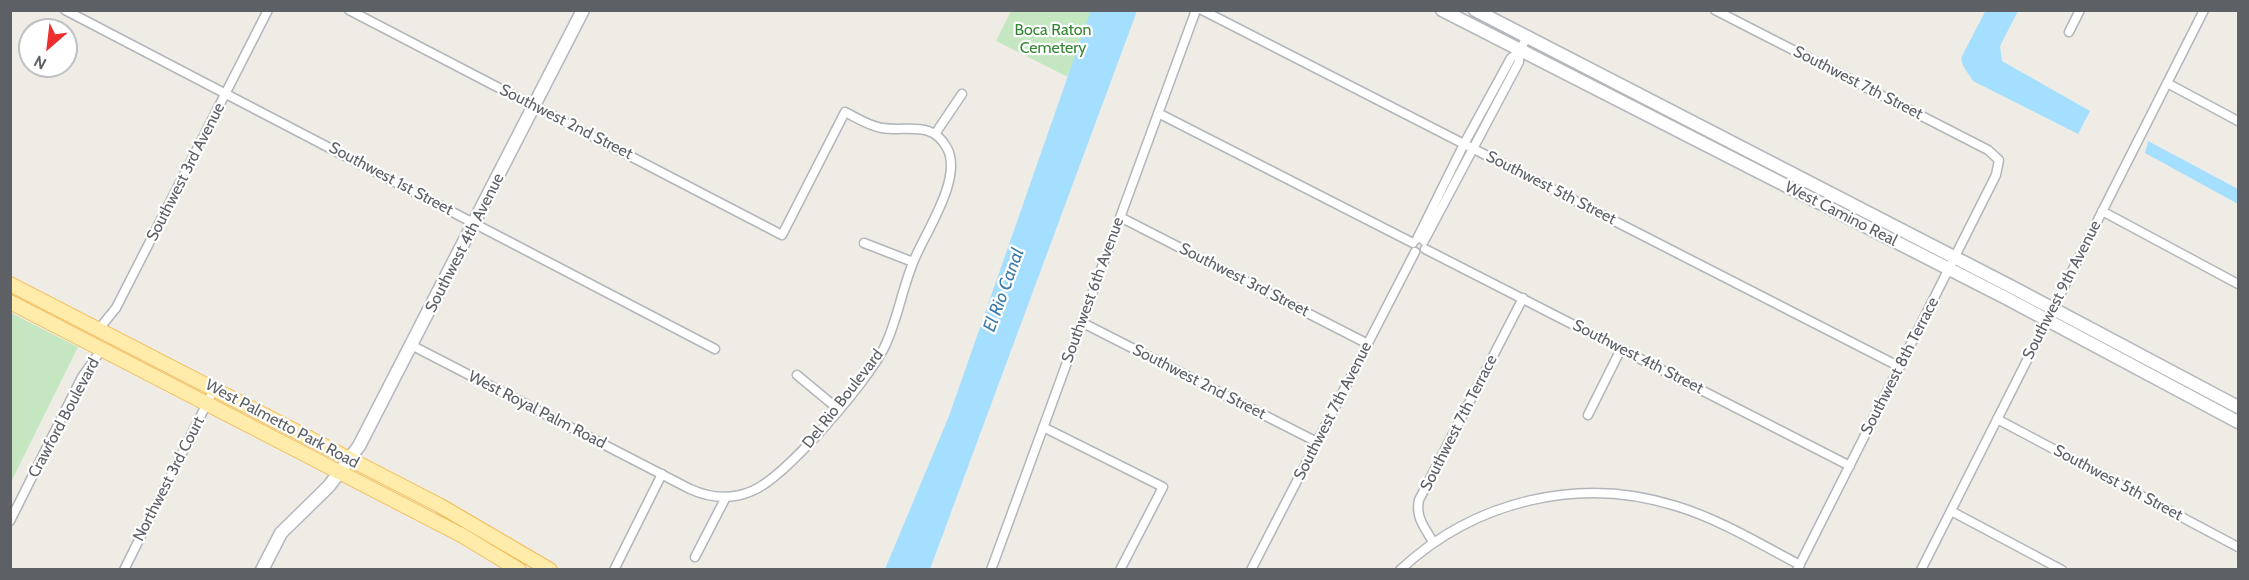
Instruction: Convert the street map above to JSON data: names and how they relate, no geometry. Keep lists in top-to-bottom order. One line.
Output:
{"streets":{"main road":["West Palmetto Park Road"],"street":["Southwest 7th Street","Southwest 2nd Street","Southwest 3rd Avenue","Southwest 1st Street","Southwest 5th Street","West Camino Real","Southwest 4th Avenue","Southwest 3rd Street","Southwest 6th Avenue","Southwest 9th Avenue","Southwest 4th Street","Southwest 8th Terrace","Del Rio Boulevard","West Royal Palm Road","Southwest 7th Avenue","Crawford Boulevard","Southwest 7th Terrace","Northwest 3rd Court"]},"crossings":[["Southwest 7th Street","Southwest 8th Terrace"],["Southwest 2nd Street","Southwest 4th Avenue"],["Southwest 2nd Street","Southwest 6th Avenue"],["Southwest 2nd Street","Del Rio Boulevard"],["Southwest 2nd Street","Southwest 7th Avenue"],["Southwest 3rd Avenue","Southwest 1st Street"],["Southwest 3rd Avenue","West Palmetto Park Road"],["Southwest 1st Street","Southwest 4th Avenue"],["Southwest 5th Street","Southwest 9th Avenue"],["Southwest 5th Street","Southwest 8th Terrace"],["Southwest 5th Street","Southwest 7th Avenue"],["West Camino Real","Southwest 9th Avenue"],["West Camino Real","Southwest 8th Terrace"],["West Camino Real","Southwest 7th Avenue"],["Southwest 4th Avenue","West Royal Palm Road"],["Southwest 4th Avenue","West Palmetto Park Road"],["Southwest 3rd Street","Southwest 6th Avenue"],["Southwest 3rd Street","Southwest 7th Avenue"],["Southwest 6th Avenue","Southwest 4th Street"],["Southwest 4th Street","Southwest 8th Terrace"],["Southwest 4th Street","Southwest 7th Avenue"],["Southwest 4th Street","Southwest 7th Terrace"],["Del Rio Boulevard","West Royal Palm Road"],["Crawford Boulevard","West Palmetto Park Road"],["West Palmetto Park Road","Northwest 3rd Court"]],"water":["El Rio Canal"],"parks":["Boca Raton Cemetery"],"north":"bottom left"}
